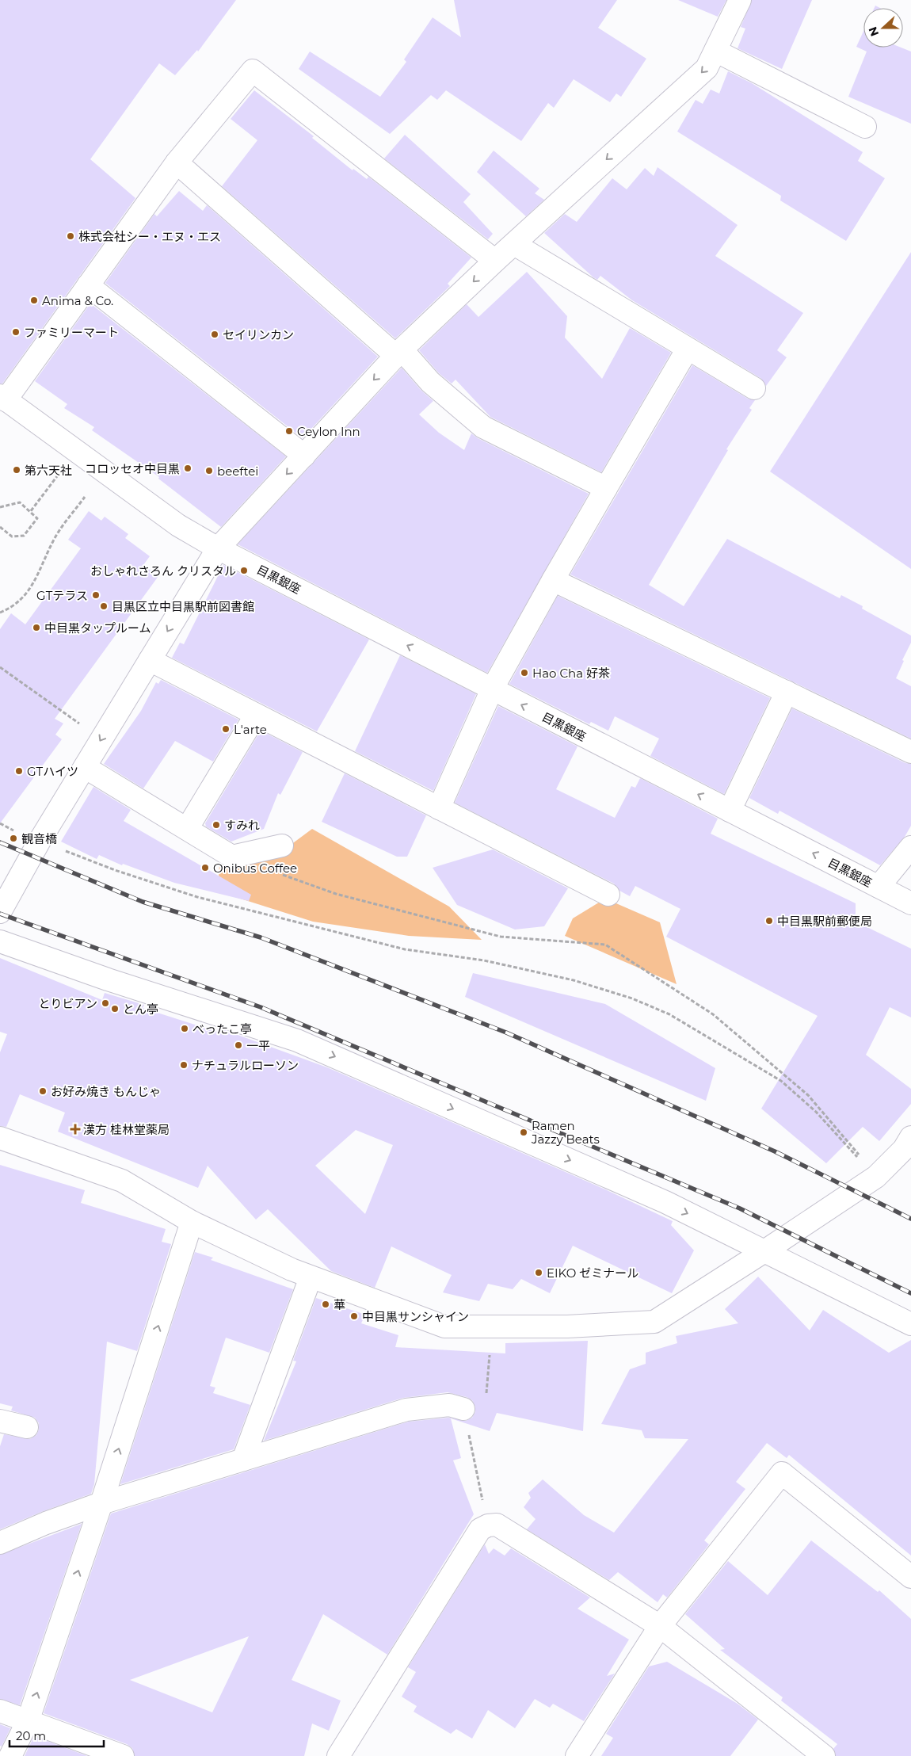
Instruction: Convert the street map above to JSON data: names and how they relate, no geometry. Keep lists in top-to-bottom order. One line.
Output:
{"streets":{"street":["目黒銀座"]},"places":{"other":["株式会社シー・エヌ・エス","Anima & Co.","ファミリーマート","セイリンカン","Ceylon Inn","コロッセオ中目黒","第六天社","beeftei","おしゃれさろん クリスタル","GTテラス","目黒区立中目黒駅前図書館","中目黒タップルーム","Hao Cha 好茶","L'arte","GTハイツ","すみれ","観音橋","Onibus Coffee","中目黒駅前郵便局","とりビアン","とん亭","べったこ亭","一平","ナチュラルローソン","お好み焼き もんじゃ","Ramen Jazzy Beats","EIKO ゼミナール","華","中目黒サンシャイン"],"health":["漢方 桂林堂薬局"]},"scale_bar":"20 m","north":"left"}
